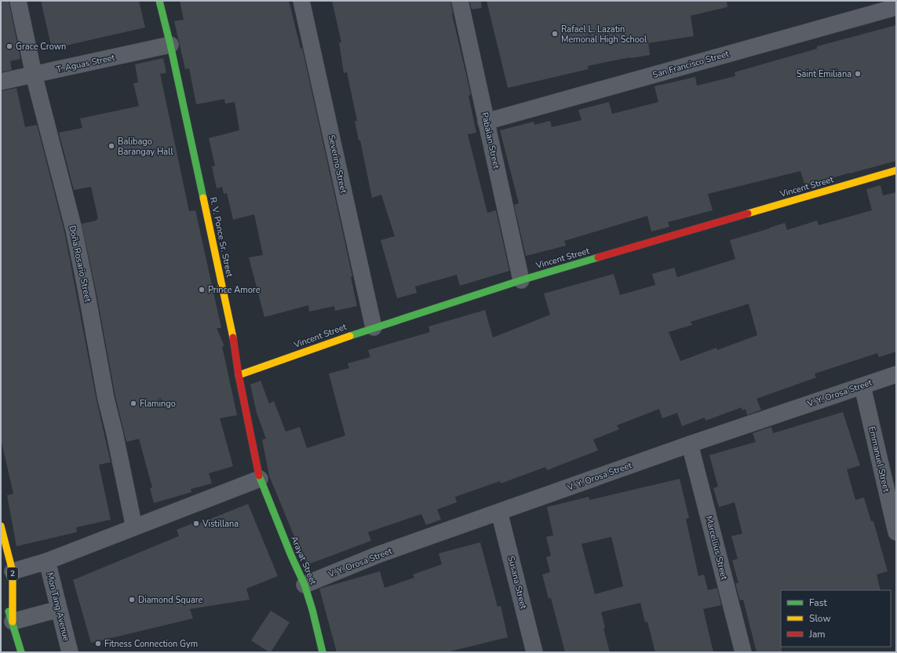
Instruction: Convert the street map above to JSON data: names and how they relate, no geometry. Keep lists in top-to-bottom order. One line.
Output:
{"streets":{"main road":["Vincent Street","R. V. Ponce Sr. Street","Arayat Street","2"],"street":["T. Aguas Street","San Francisco Street","Pabalan Street","Severino Street","Doña Rosario Street","V. Y. Orosa Street","Emmanuel Street","Marcellius Street","Susana Street","Mon Tang Avenue"]},"crossings":[["T. Aguas Street","R. V. Ponce Sr. Street"],["T. Aguas Street","Doña Rosario Street"],["San Francisco Street","Pabalan Street"],["Pabalan Street","Vincent Street"],["Severino Street","Vincent Street"],["Vincent Street","R. V. Ponce Sr. Street"],["R. V. Ponce Sr. Street","Arayat Street"],["V. Y. Orosa Street","Emmanuel Street"],["V. Y. Orosa Street","Marcellius Street"],["V. Y. Orosa Street","Arayat Street"],["V. Y. Orosa Street","Susana Street"]],"places":["Rafael L. Lazatin Memorial High School","Grace Crown","Saint Emiliana","Balibago Barangay Hall","Prince Amore","Flamingo","Vistillana","Diamond Square","Fitness Connection Gym"],"legend":["Fast","Slow","Jam"]}
